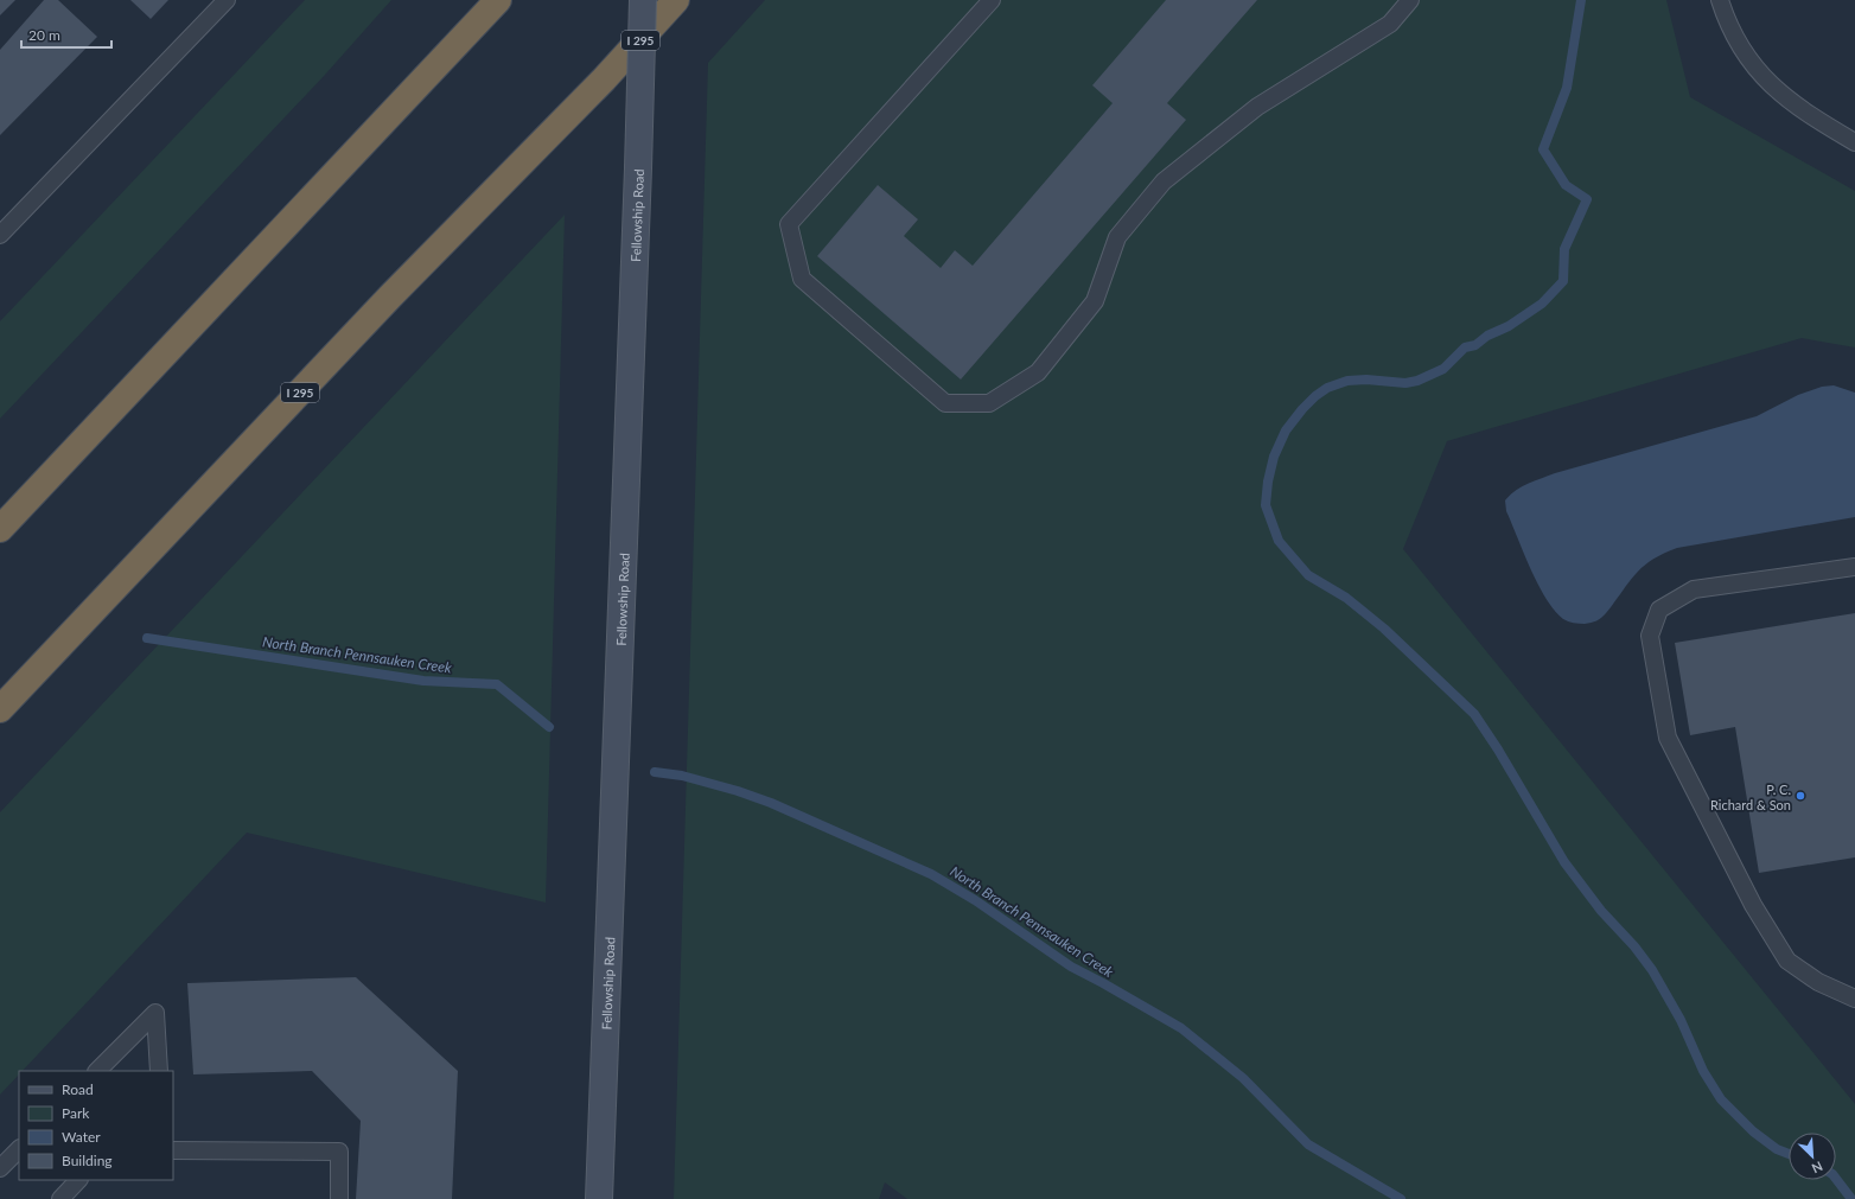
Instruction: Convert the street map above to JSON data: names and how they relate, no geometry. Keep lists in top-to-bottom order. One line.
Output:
{"streets":{"highway":["I 295"],"street":["Fellowship Road"]},"water":["North Branch Pennsauken Creek"],"places":["P. C. Richard & Son"],"legend":["Road","Park","Water","Building"],"scale_bar":"20 m","north":"bottom right"}
